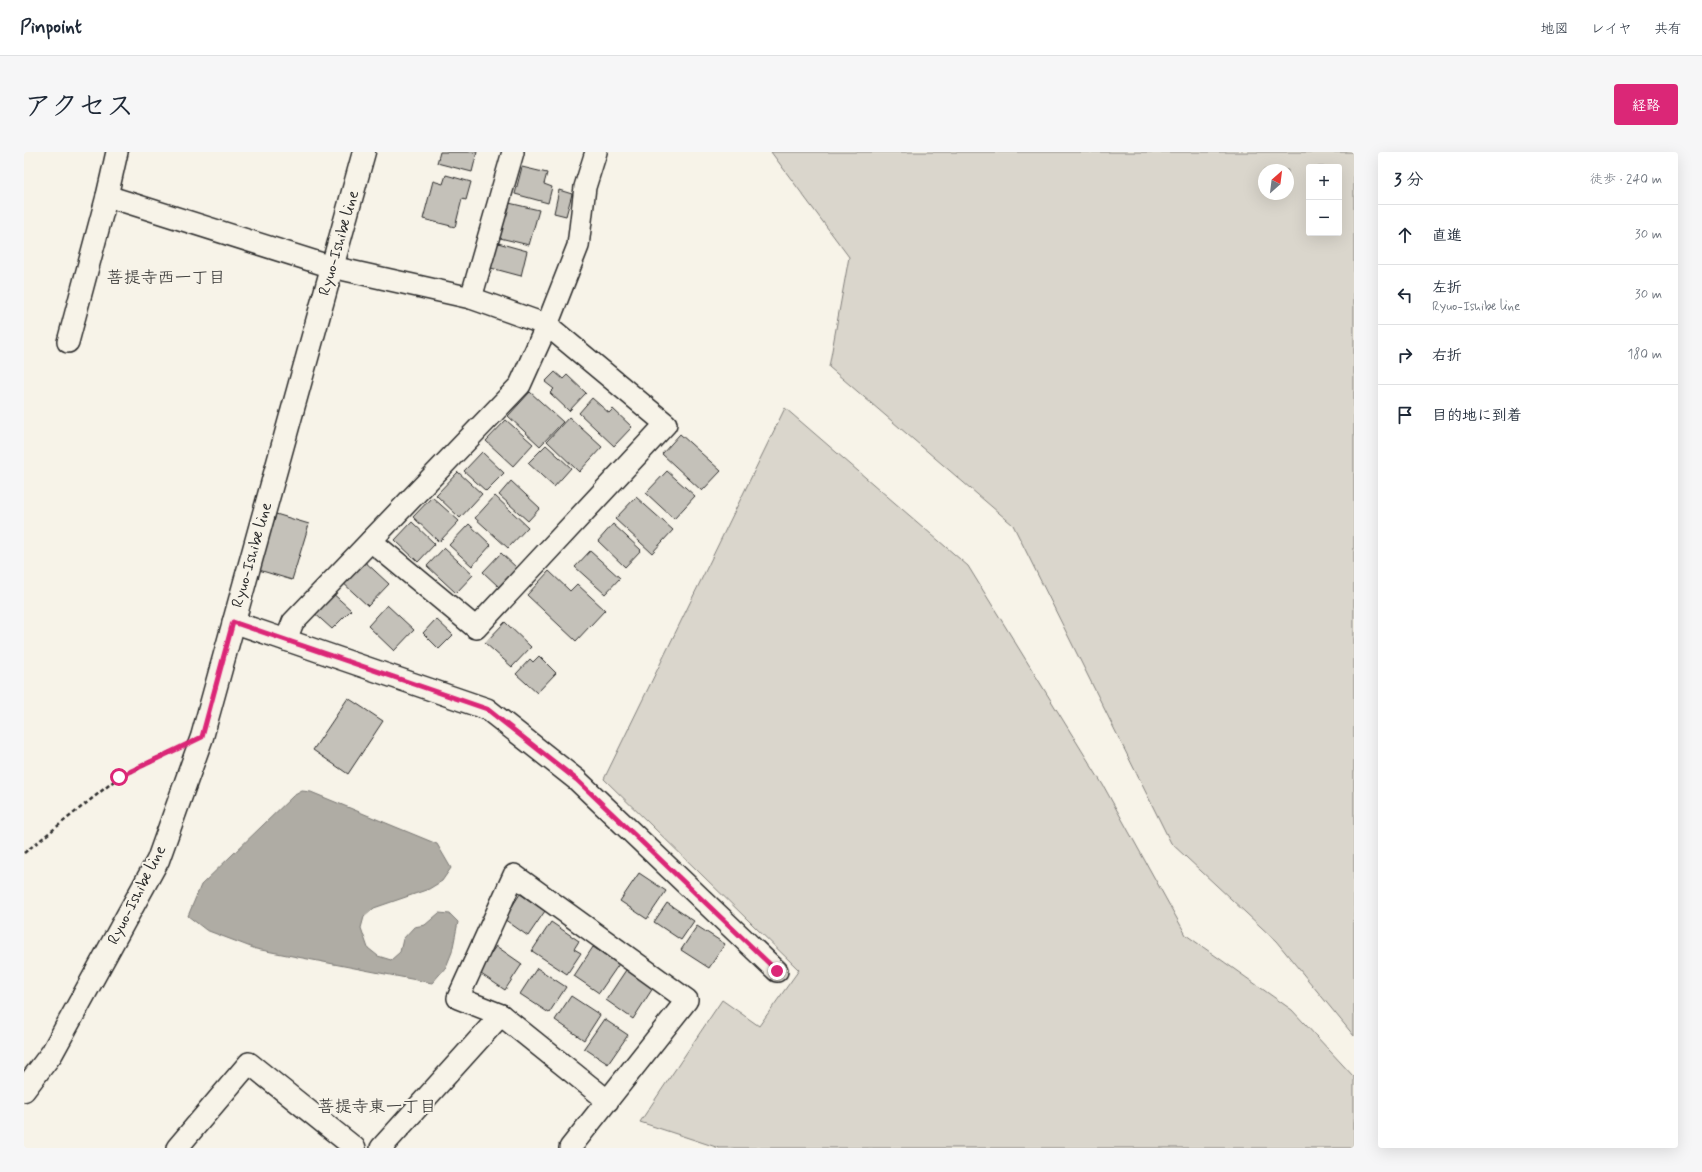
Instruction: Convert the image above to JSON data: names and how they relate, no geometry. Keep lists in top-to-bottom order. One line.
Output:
{"streets":{"main road":["Ryuo-Ishibe line"]},"districts":["菩提寺西一丁目","菩提寺東一丁目"],"north":"top right","page":{"header":"Pinpoint","nav":["地図","レイヤ","共有"],"title":"アクセス","buttons":"経路","heading":["3 分","徒歩 · 240 m"],"map_buttons":["+","−"],"list":[["直進","30 m"],["左折","Ryuo-Ishibe line","30 m"],["右折","180 m"],"目的地に到着"]}}
